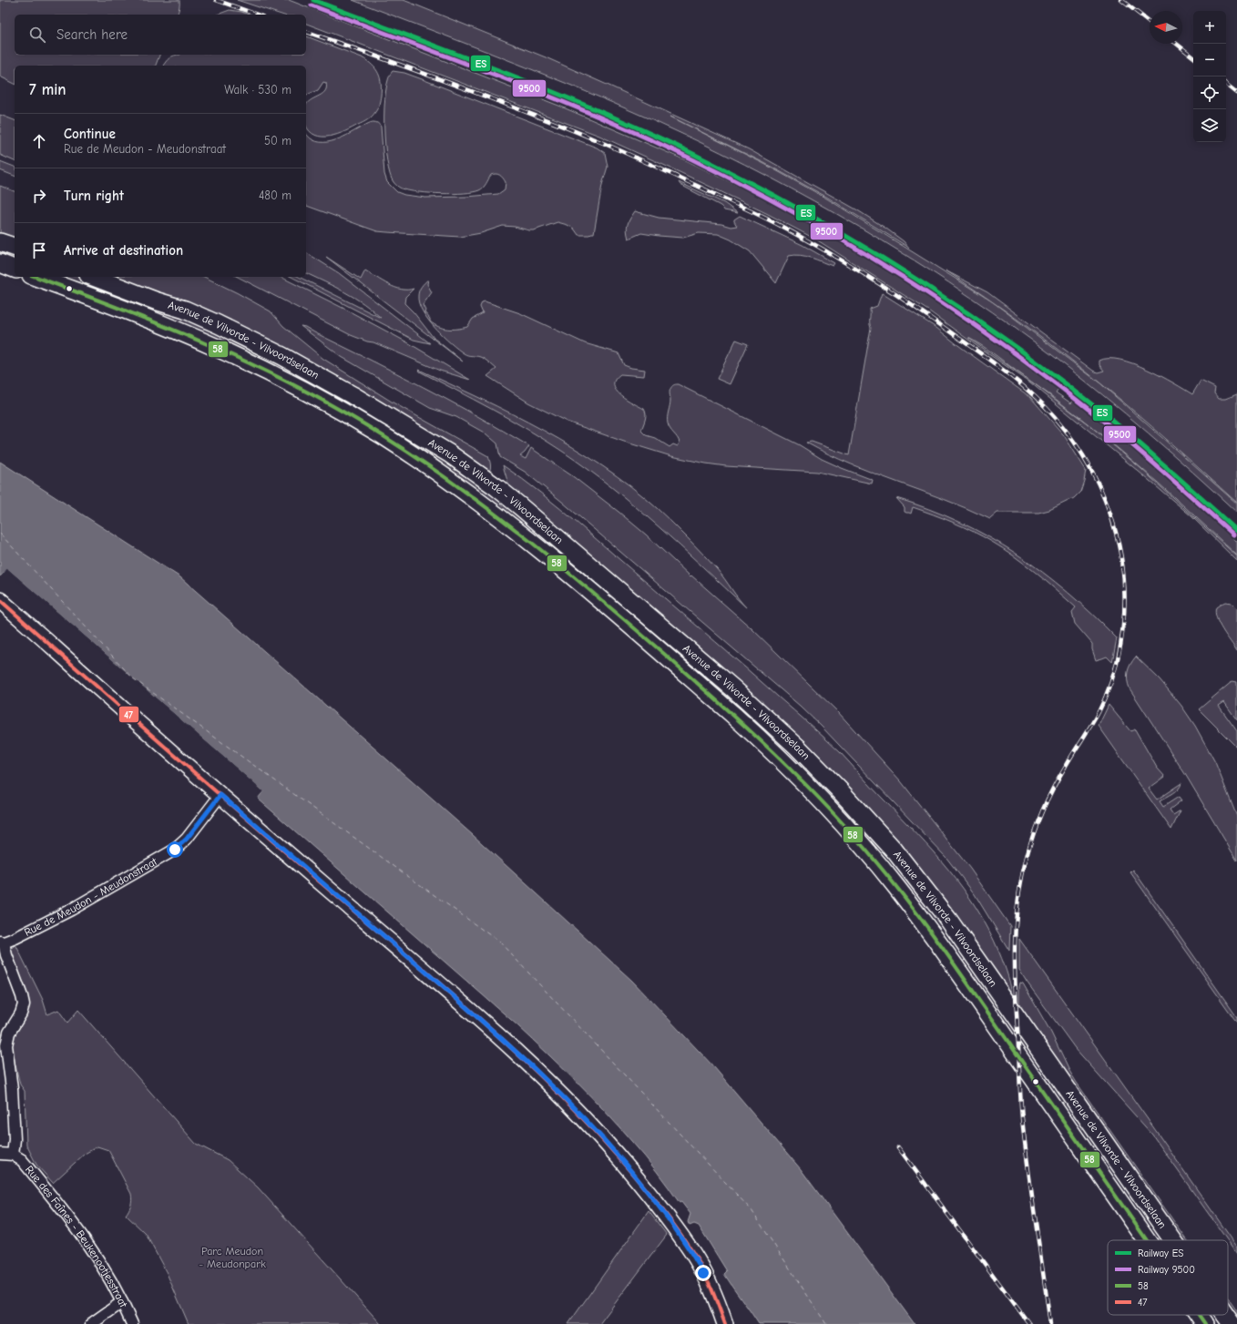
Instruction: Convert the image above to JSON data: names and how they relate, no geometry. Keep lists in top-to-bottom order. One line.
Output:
{"streets":{"main road":["Avenue de Vilvorde - Vilvoordselaan"],"street":["Rue de Meudon - Meudonstraat","Rue des Faînes - Beukenootjesstraat"]},"parks":["Parc Meudon - Meudonpark"],"lines":["rail line ES","rail line 9500","transit line 58","transit line 47"],"legend":["Railway ES","Railway 9500","58","47"],"north":"left","page":{"map_buttons":["+","−"],"search":"Search here","heading":["7 min","Walk · 530 m"],"list":[["Continue","Rue de Meudon - Meudonstraat","50 m"],["Turn right","480 m"],"Arrive at destination"]}}
